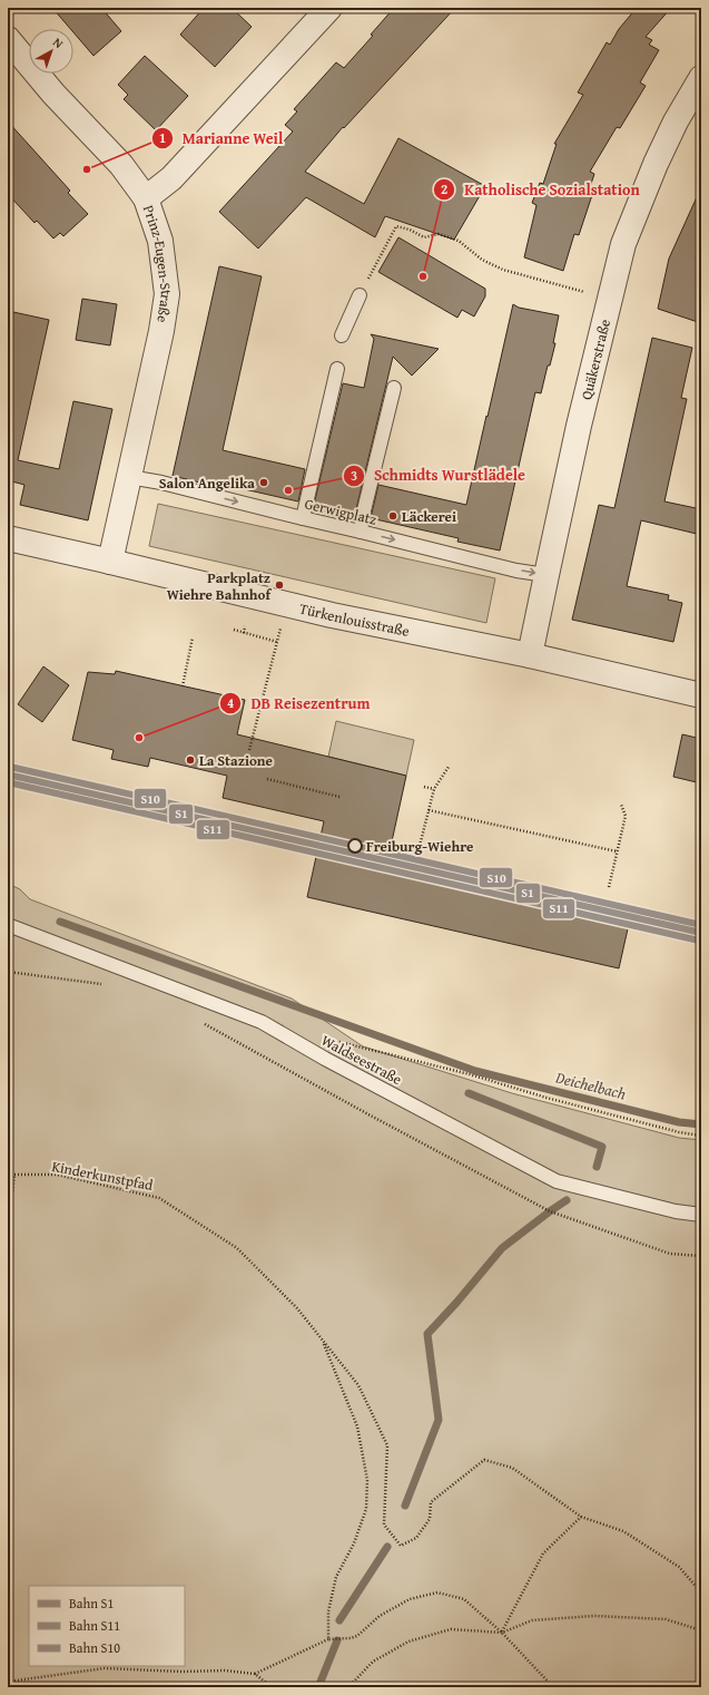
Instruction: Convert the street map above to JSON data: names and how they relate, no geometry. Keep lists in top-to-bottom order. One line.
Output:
{"streets":{"street":["Prinz-Eugen-Straße","Quäkerstraße","Türkenlouisstraße"],"lane":["Gerwigplatz","Waldseestraße"],"path":["Kinderkunstpfad"]},"crossings":[["Prinz-Eugen-Straße","Gerwigplatz"],["Prinz-Eugen-Straße","Türkenlouisstraße"],["Quäkerstraße","Gerwigplatz"],["Quäkerstraße","Türkenlouisstraße"]],"one_way":["Gerwigplatz"],"water":["Deichelbach"],"places":["Marianne Weil","Katholische Sozialstation","Salon Angelika","Schmidts Wurstlädele","Läckerei","Parkplatz Wiehre Bahnhof","DB Reisezentrum","La Stazione","Freiburg-Wiehre"],"lines":["rail line S10","rail line S1","rail line S11"],"legend":["Bahn S1","Bahn S11","Bahn S10"],"north":"top right"}
